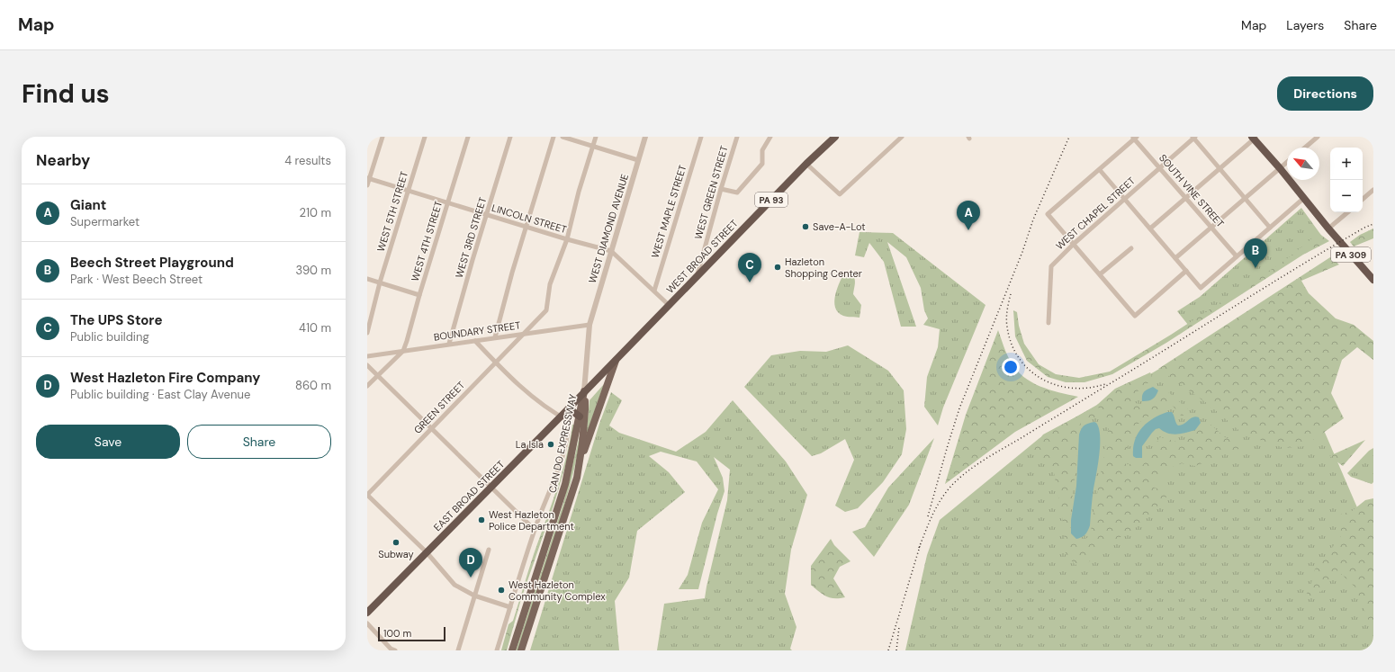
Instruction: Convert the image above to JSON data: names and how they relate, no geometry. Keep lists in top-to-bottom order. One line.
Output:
{"streets":{"highway":["PA 93","PA 309","WEST BROAD STREET","EAST BROAD STREET"],"main road":["CAN DO EXPRESSWAY"],"street":["SOUTH VINE STREET","WEST GREEN STREET","WEST 5TH STREET","WEST MAPLE STREET","WEST CHAPEL STREET","LINCOLN STREET","WEST DIAMOND AVENUE","WEST 3RD STREET","WEST 4TH STREET","BOUNDARY STREET","GREEN STREET"]},"crossings":[["SOUTH VINE STREET","WEST CHAPEL STREET"],["WEST GREEN STREET","WEST BROAD STREET"],["WEST 5TH STREET","LINCOLN STREET"],["WEST MAPLE STREET","LINCOLN STREET"],["LINCOLN STREET","WEST DIAMOND AVENUE"],["LINCOLN STREET","WEST 3RD STREET"],["LINCOLN STREET","WEST 4TH STREET"],["LINCOLN STREET","WEST BROAD STREET"],["LINCOLN STREET","GREEN STREET"],["WEST DIAMOND AVENUE","WEST BROAD STREET"],["WEST DIAMOND AVENUE","BOUNDARY STREET"],["WEST DIAMOND AVENUE","CAN DO EXPRESSWAY"],["WEST DIAMOND AVENUE","EAST BROAD STREET"],["WEST 3RD STREET","BOUNDARY STREET"],["WEST 4TH STREET","BOUNDARY STREET"],["WEST BROAD STREET","CAN DO EXPRESSWAY"],["WEST BROAD STREET","EAST BROAD STREET"],["BOUNDARY STREET","GREEN STREET"],["CAN DO EXPRESSWAY","EAST BROAD STREET"]],"places":["Save-A-Lot","Hazleton Shopping Center","La Isla","West Hazleton Police Department","Subway","West Hazleton Community Complex"],"scale_bar":"100 m","north":"top left","page":{"header":"Map","nav":["Map","Layers","Share"],"buttons":["Directions",["Save","Share"]],"title":"Find us","heading":["Nearby","4 results"],"map_buttons":["+","−"],"list":[{"mark":"A","name":"Giant","note":"Supermarket","value":"210 m"},{"mark":"B","name":"Beech Street Playground","note":"Park · West Beech Street","value":"390 m"},{"mark":"C","name":"The UPS Store","note":"Public building","value":"410 m"},{"mark":"D","name":"West Hazleton Fire Company","note":"Public building · East Clay Avenue","value":"860 m"}],"pins":["A","B","C","D"],"scale":"100 m"}}
